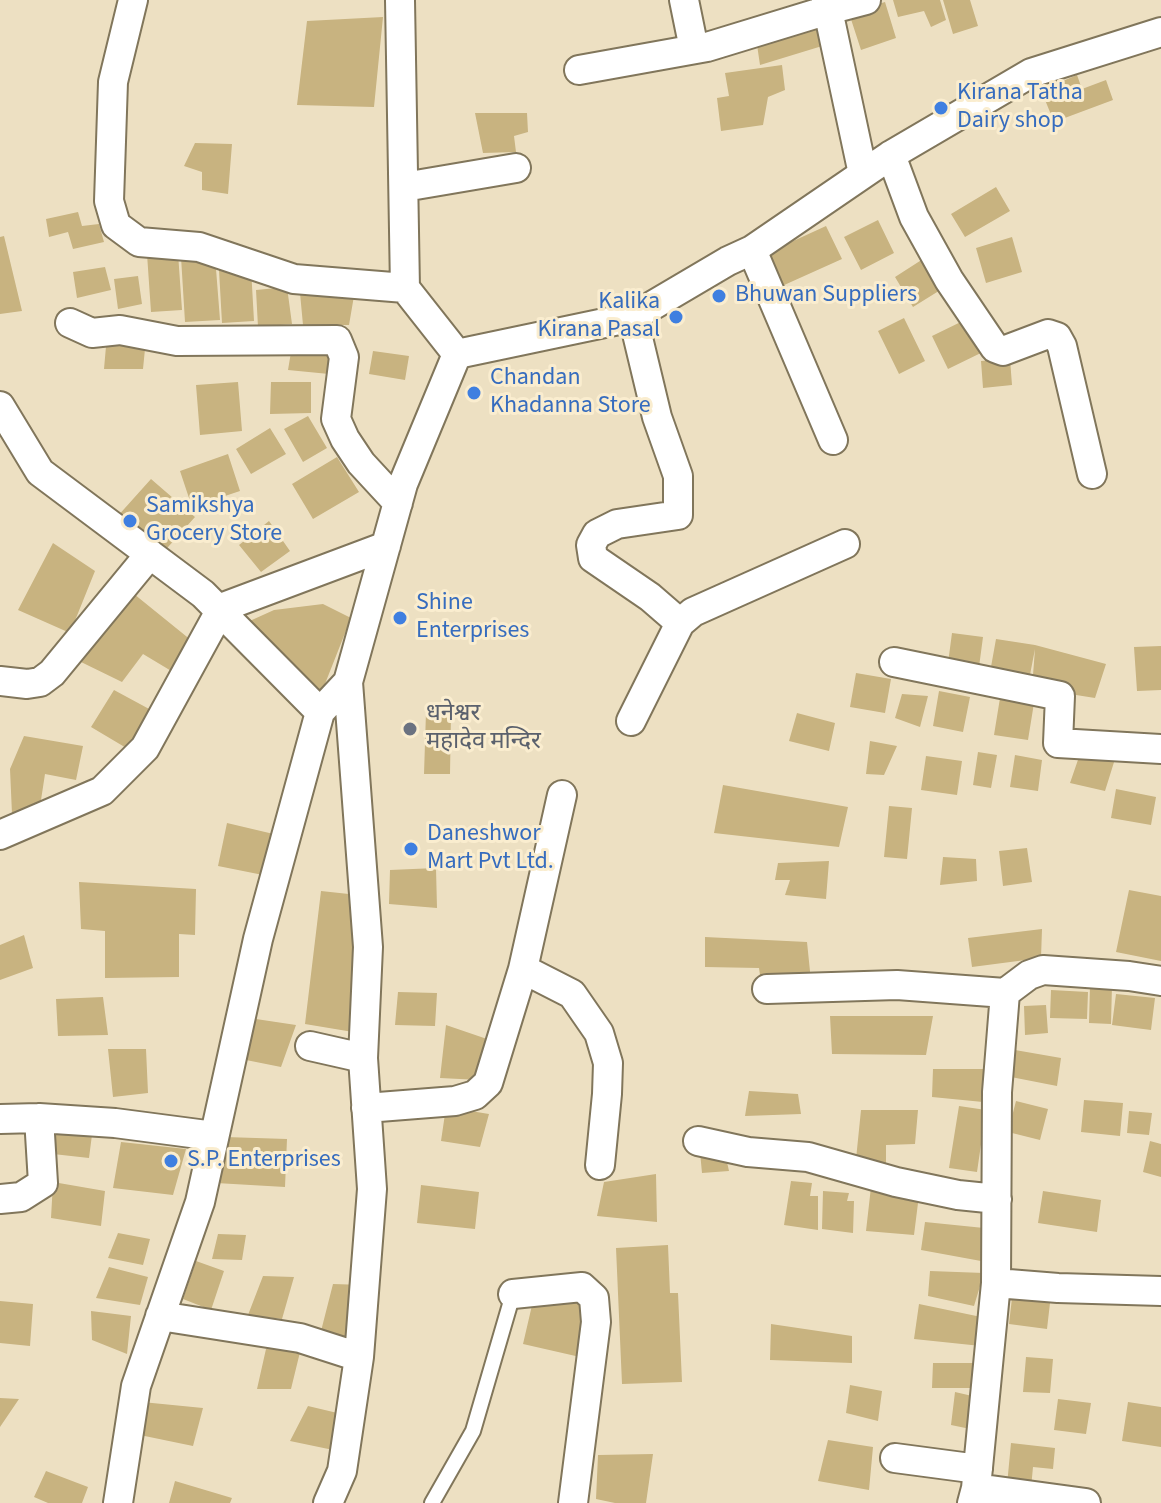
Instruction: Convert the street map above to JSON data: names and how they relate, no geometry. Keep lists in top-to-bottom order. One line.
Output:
{"places":["Kirana Tatha Dairy shop","Bhuwan Suppliers","Kalika Kirana Pasal","Chandan Khadanna Store","Samikshya Grocery Store","Shine Enterprises","धनेश्वर महादेव मन्दिर","Daneshwor Mart Pvt Ltd.","S.P. Enterprises"]}
